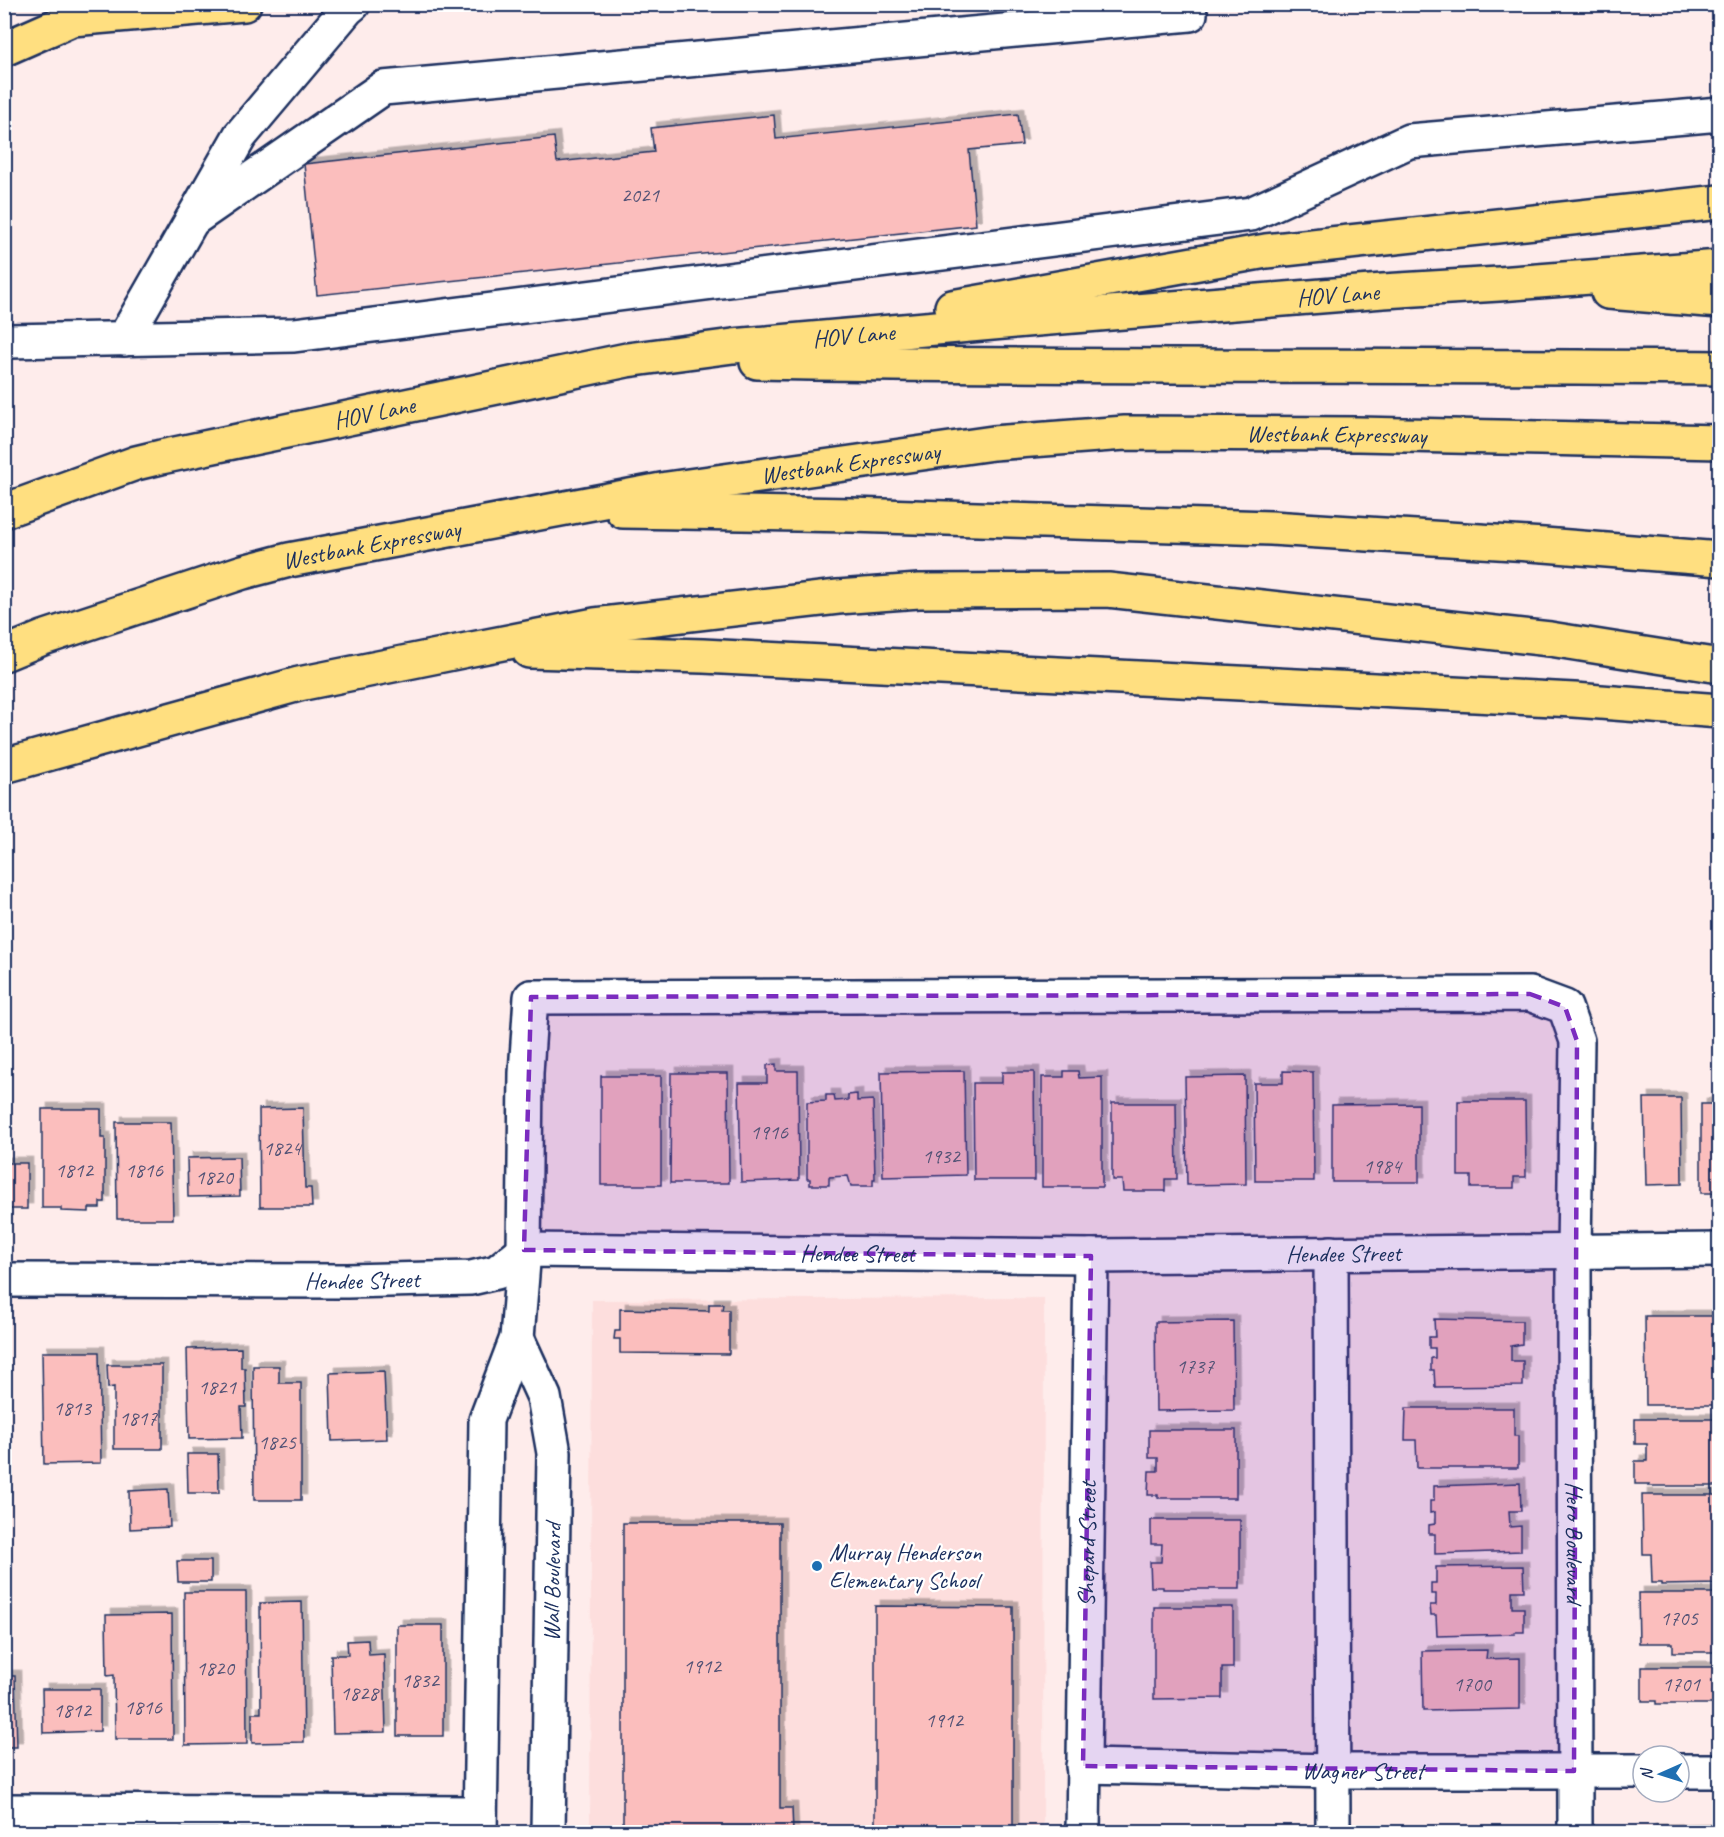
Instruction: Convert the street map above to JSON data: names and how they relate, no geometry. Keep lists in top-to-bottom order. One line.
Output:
{"streets":{"highway":["HOV Lane","Westbank Expressway"],"street":["Hendee Street","Hero Boulevard","Shepard Street","Wall Boulevard","Wagner Street"]},"crossings":[["Hendee Street","Hero Boulevard"],["Hendee Street","Shepard Street"],["Hendee Street","Wall Boulevard"],["Hero Boulevard","Wall Boulevard"],["Hero Boulevard","Wagner Street"],["Shepard Street","Wagner Street"]],"places":["Murray Henderson Elementary School"],"house_numbers":["2021","1916","1824","1932","1984","1812","1816","1820","1737","1821","1813","1817","1825","1705","1912","1820","1832","1700","1701","1828","1816","1812","1912"],"north":"left"}
